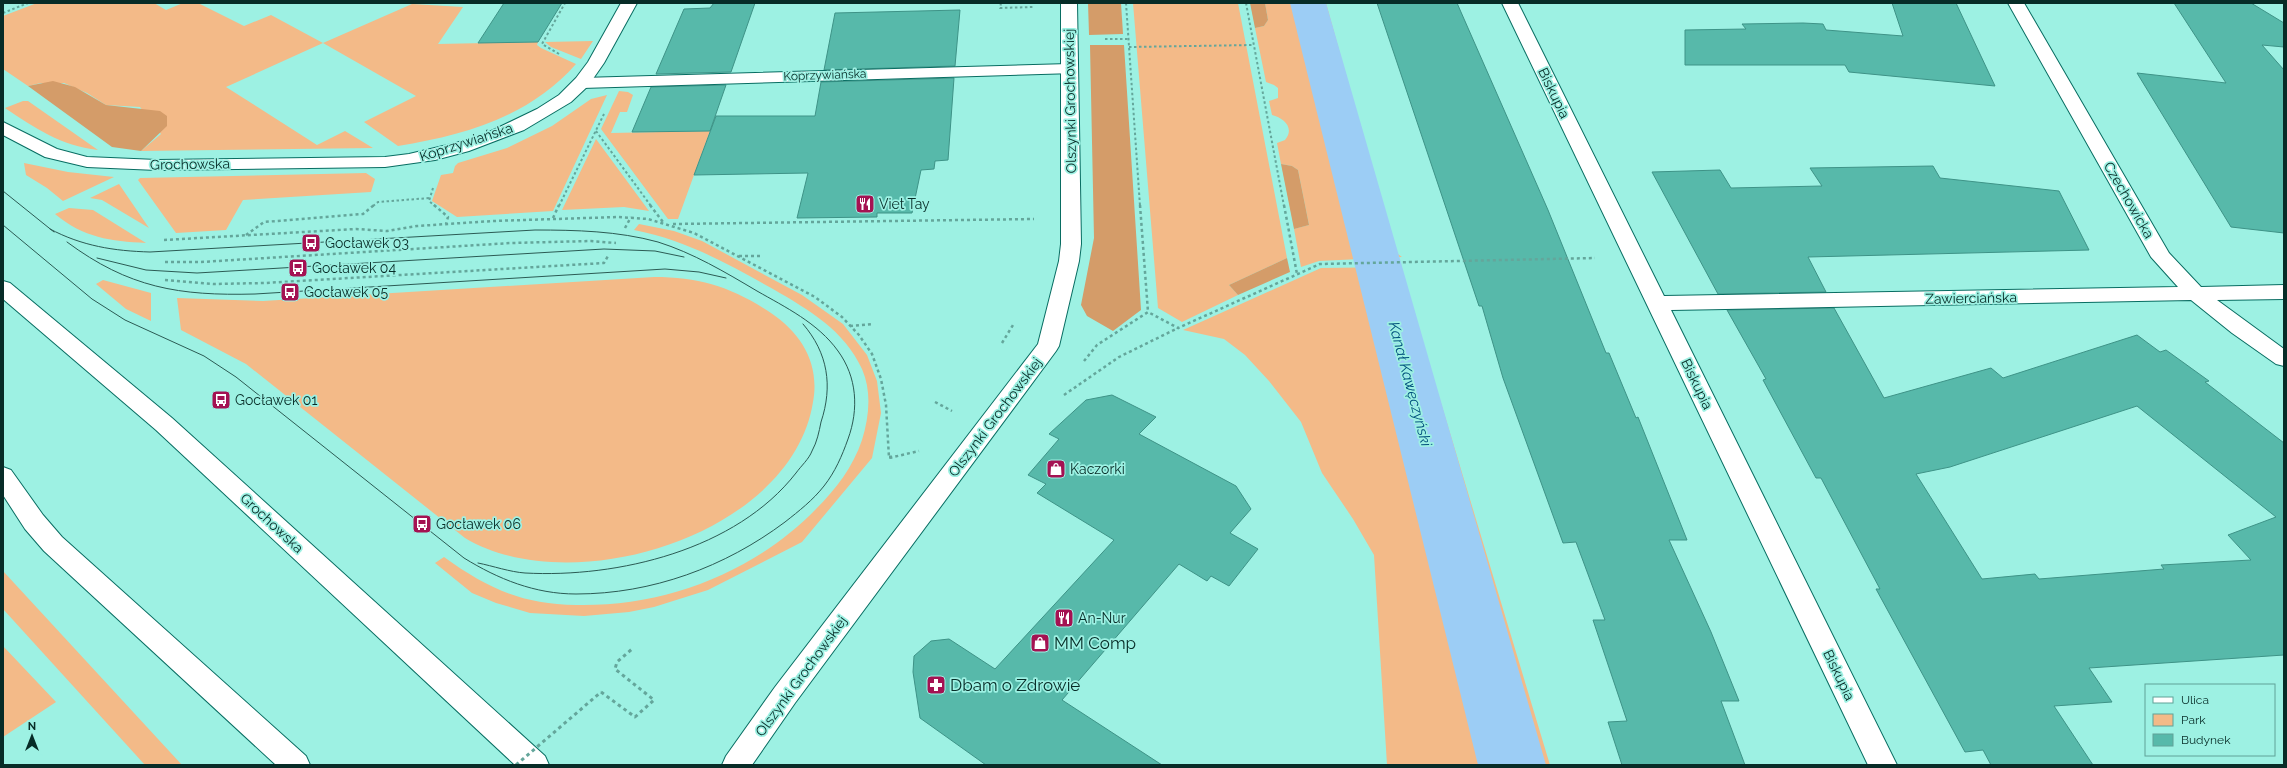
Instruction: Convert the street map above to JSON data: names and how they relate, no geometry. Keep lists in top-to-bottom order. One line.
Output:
{"streets":{"street":["Koprzywiańska","Biskupia","Olszynki Grochowskiej","Grochowska","Czechowicka","Zawierciańska"]},"crossings":[["Koprzywiańska","Olszynki Grochowskiej"],["Koprzywiańska","Grochowska"],["Biskupia","Zawierciańska"],["Czechowicka","Zawierciańska"]],"water":["Kanał Kawęczyński"],"places":{"restaurant":["Viet Tay","An-Nur"],"bus stop":["Gocławek 03","Gocławek 04","Gocławek 05","Gocławek 01","Gocławek 06"],"shop":["Kaczorki","MM Comp"],"pharmacy":["Dbam o Zdrowie"]},"legend":["Ulica","Park","Budynek"],"north":"top"}
